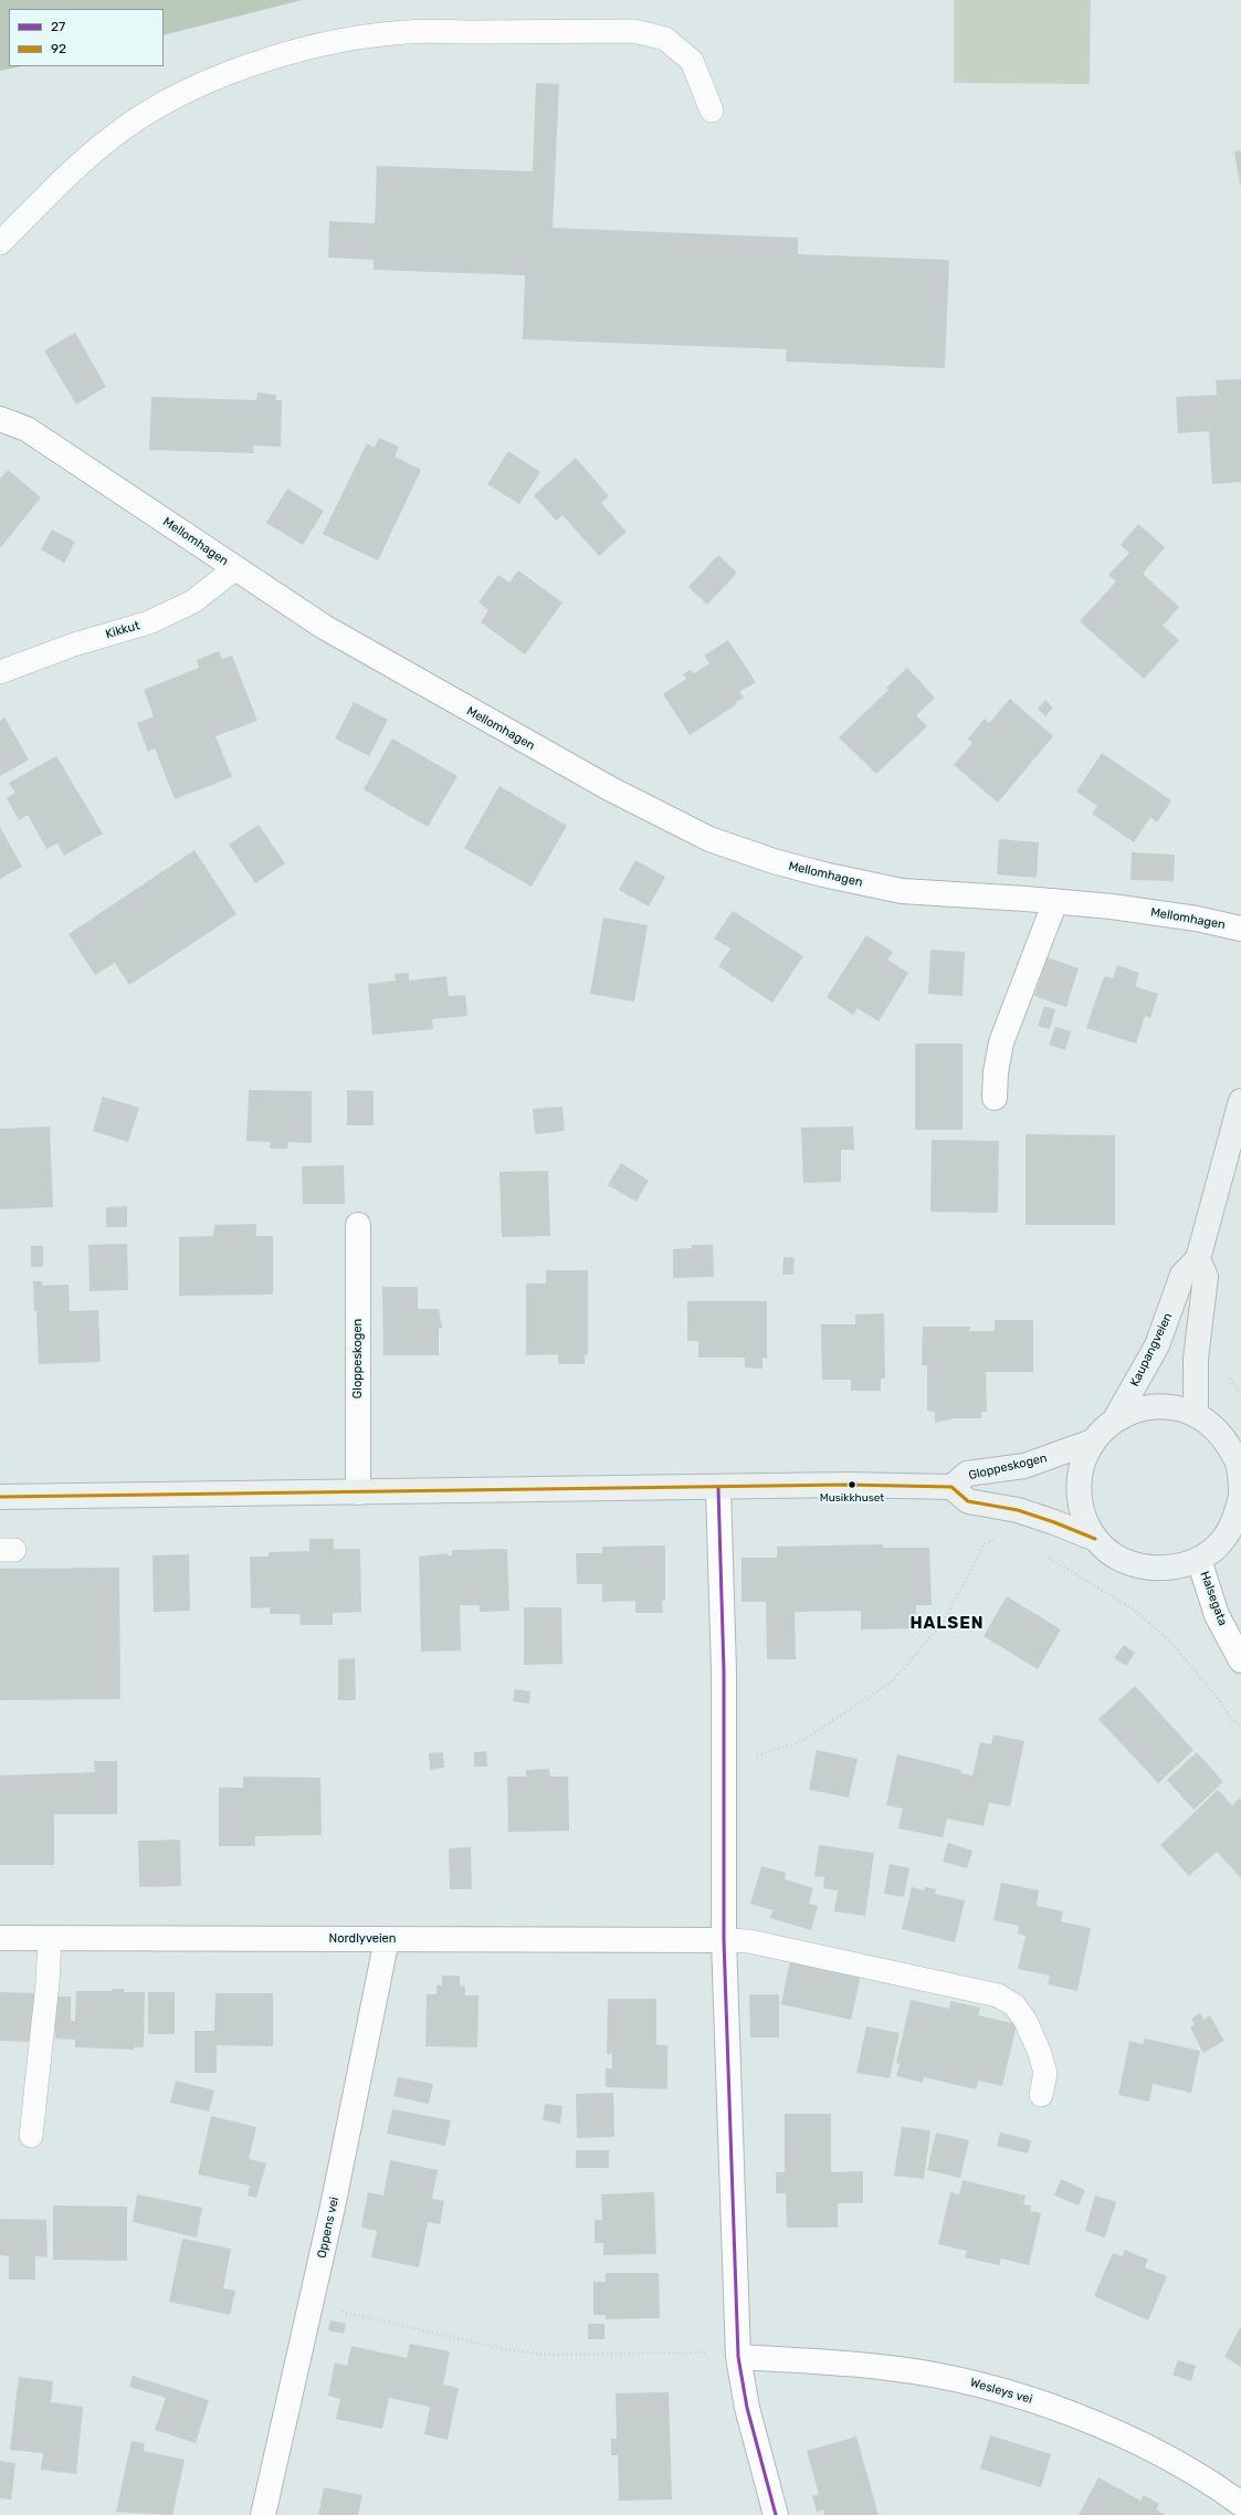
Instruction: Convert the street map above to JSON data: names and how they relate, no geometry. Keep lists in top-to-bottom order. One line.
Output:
{"streets":{"main road":["Kaupangveien","Gloppeskogen"],"street":["Mellomhagen","Halsegata","Nordlyveien","Oppens vei","Wesleys vei"],"lane":["Kikkut"]},"crossings":[["Mellomhagen","Kikkut"],["Nordlyveien","Oppens vei"]],"districts":["HALSEN"],"places":["Musikkhuset"],"lines":["transit line 92","transit line 27"],"legend":["27","92"]}
